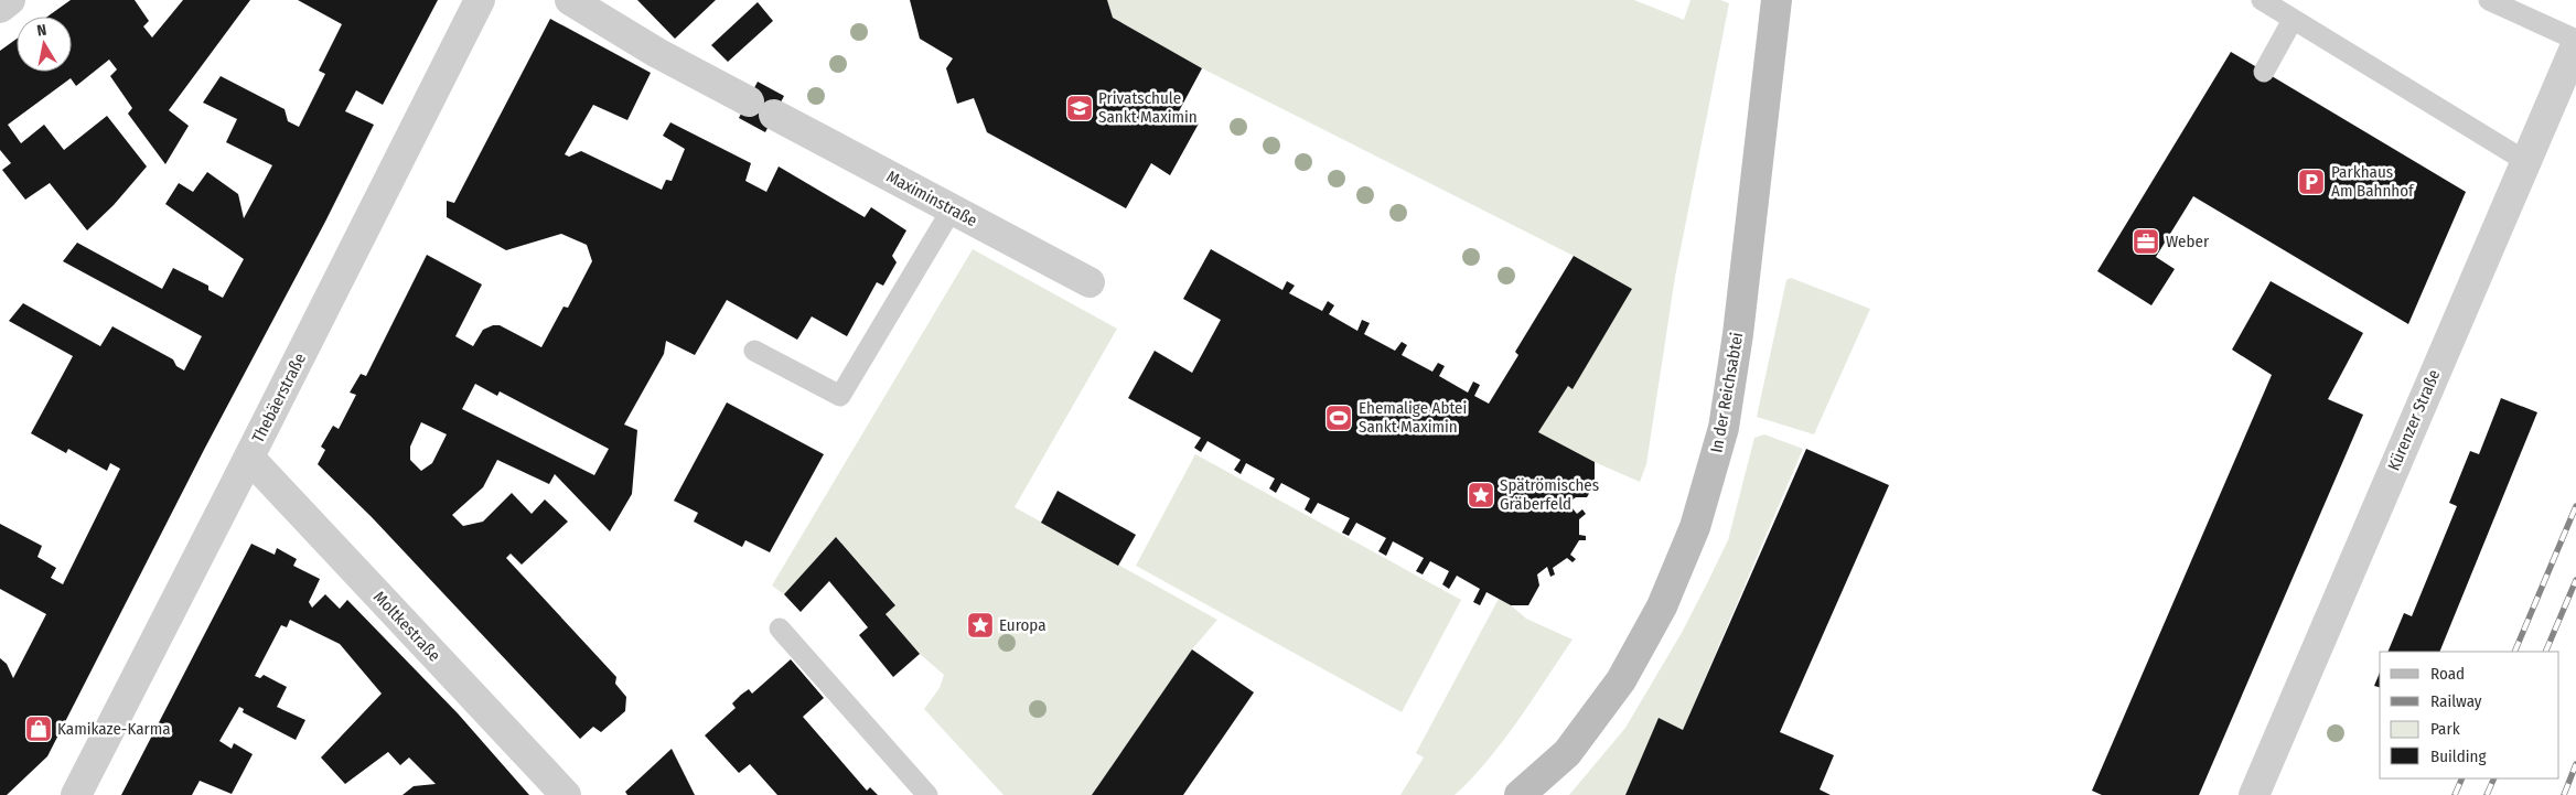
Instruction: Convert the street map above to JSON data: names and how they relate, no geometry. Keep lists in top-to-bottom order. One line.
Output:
{"streets":{"main road":["In der Reichsabtei"],"street":["Maximinstraße","Thebäerstraße","Kürenzer Straße","Moltkestraße"]},"crossings":[["Thebäerstraße","Moltkestraße"]],"places":{"school or university":["Privatschule Sankt Maximin"],"parking":["Parkhaus Am Bahnhof"],"office":["Weber"],"sports":["Ehemalige Abtei Sankt Maximin"],"place":["Spätrömisches Gräberfeld","Europa"],"shop":["Kamikaze-Karma"]},"legend":["Road","Railway","Park","Building"],"north":"top"}
